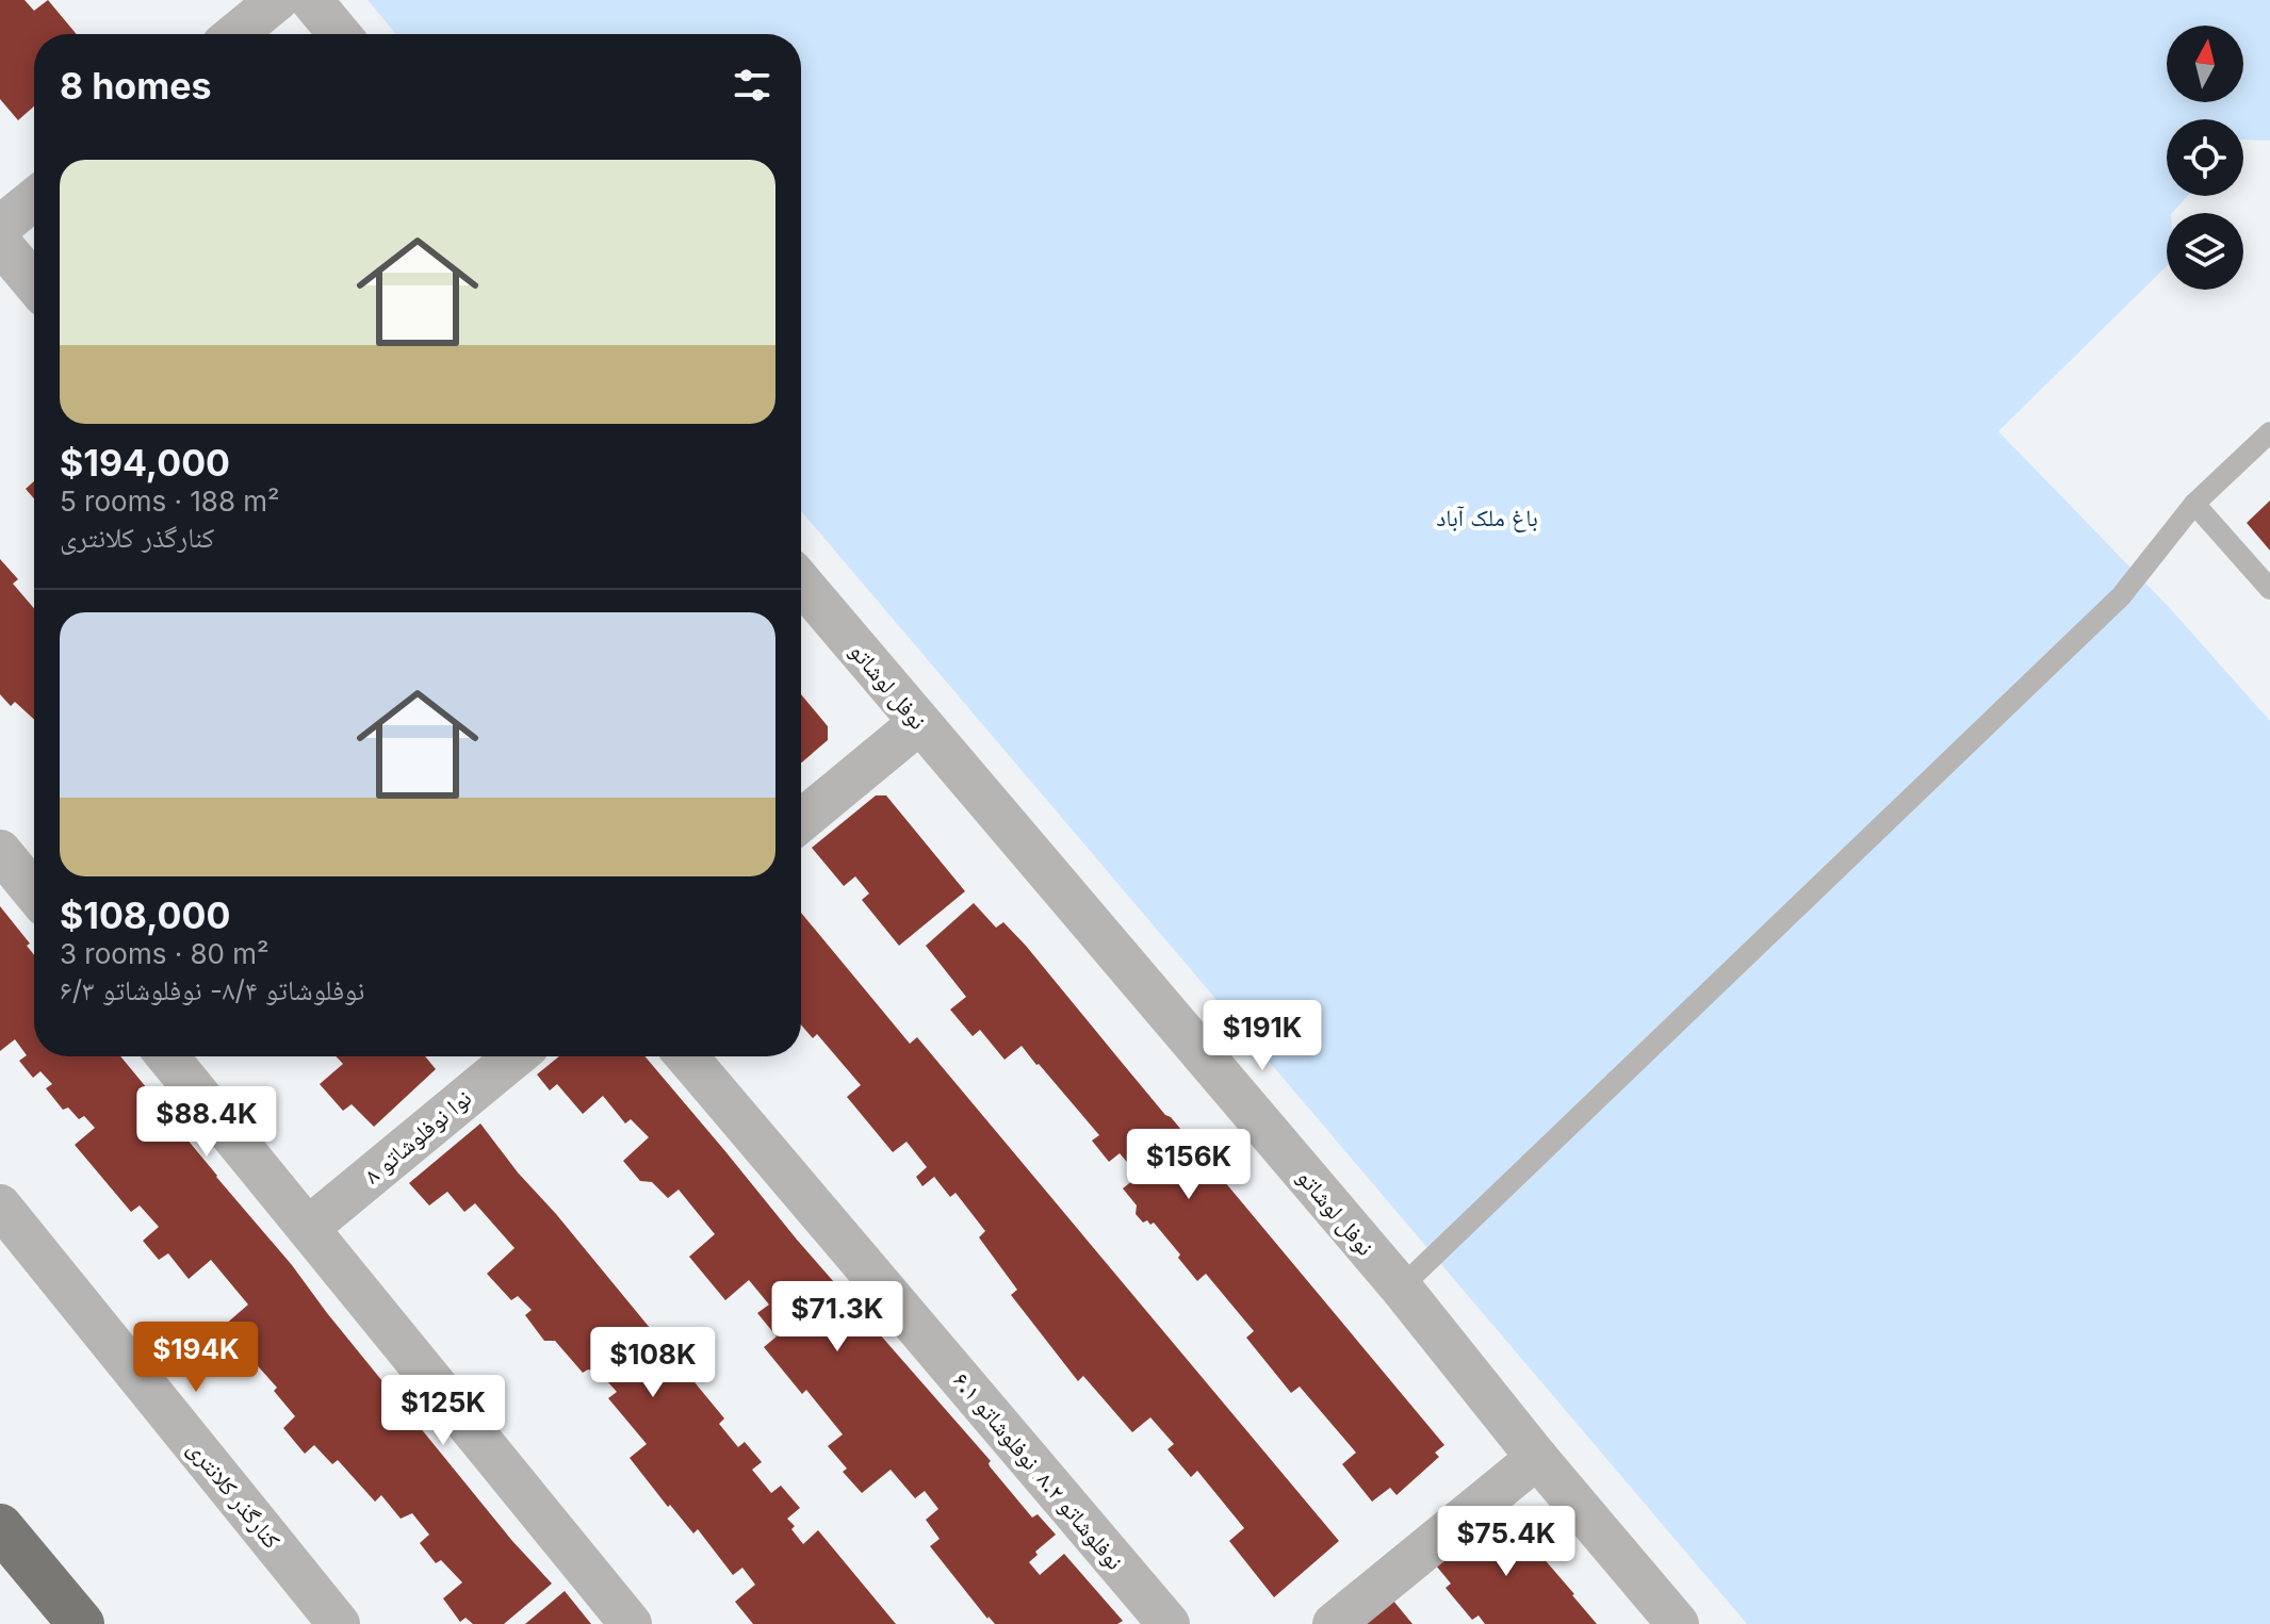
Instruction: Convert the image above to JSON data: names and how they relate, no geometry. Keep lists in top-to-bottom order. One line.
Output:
{"streets":{"street":["نوفل لوشاتو","نوا نوفلوشاتو ۸","نوفلوشاتو ۸.۲، نوفلوشاتو ۶.۱","کنارگذر کلانتری"]},"parks":["باغ ملک آباد"],"north":"top","page":{"heading":"8 homes","list":[{"name":"$194,000","note":"5 rooms · 188 m² · کنارگذر کلانتری"},{"name":"$108,000","note":"3 rooms · 80 m² · نوفلوشاتو ۸/۴- نوفلوشاتو ۶/۳"}],"price":["$191K","$88.4K","$156K","$71.3K","$194K","$108K","$125K","$75.4K"]}}
